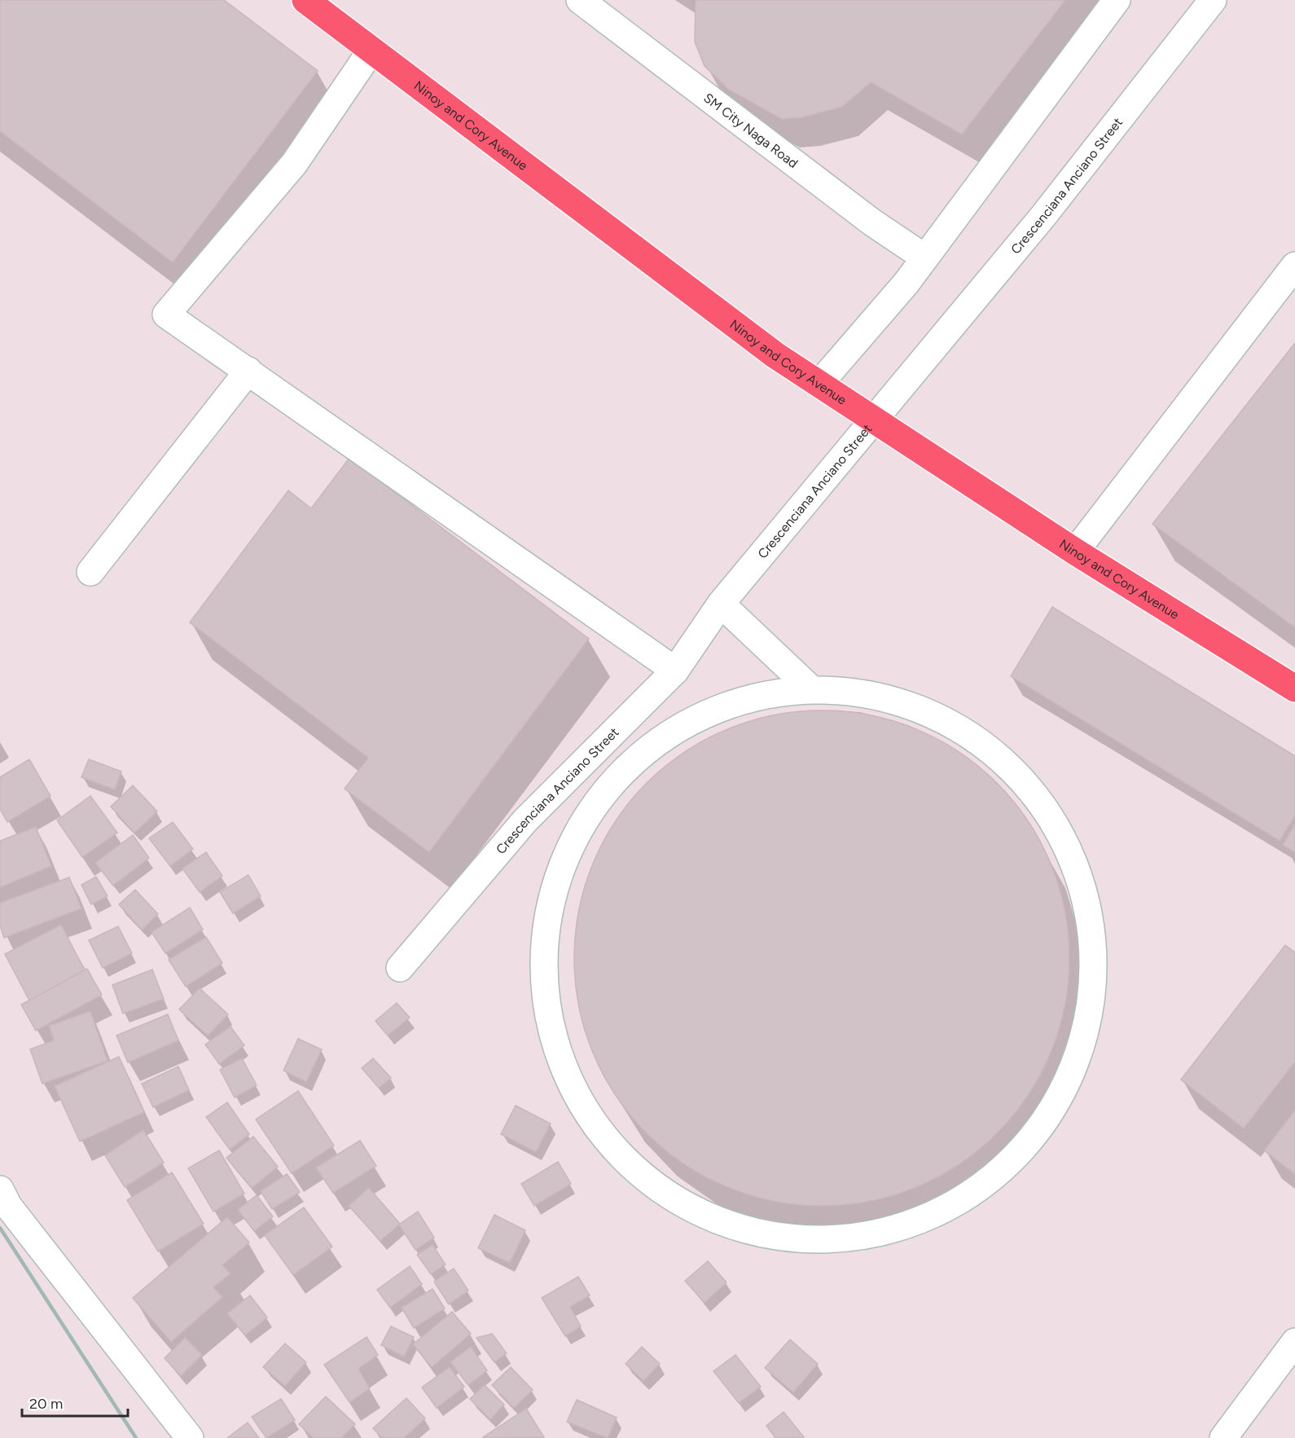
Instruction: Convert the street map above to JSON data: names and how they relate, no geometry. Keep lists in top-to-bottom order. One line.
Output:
{"streets":{"main road":["Ninoy and Cory Avenue"],"street":["SM City Naga Road","Crescenciana Anciano Street"]},"crossings":[["Ninoy and Cory Avenue","Crescenciana Anciano Street"]],"scale_bar":"20 m"}
